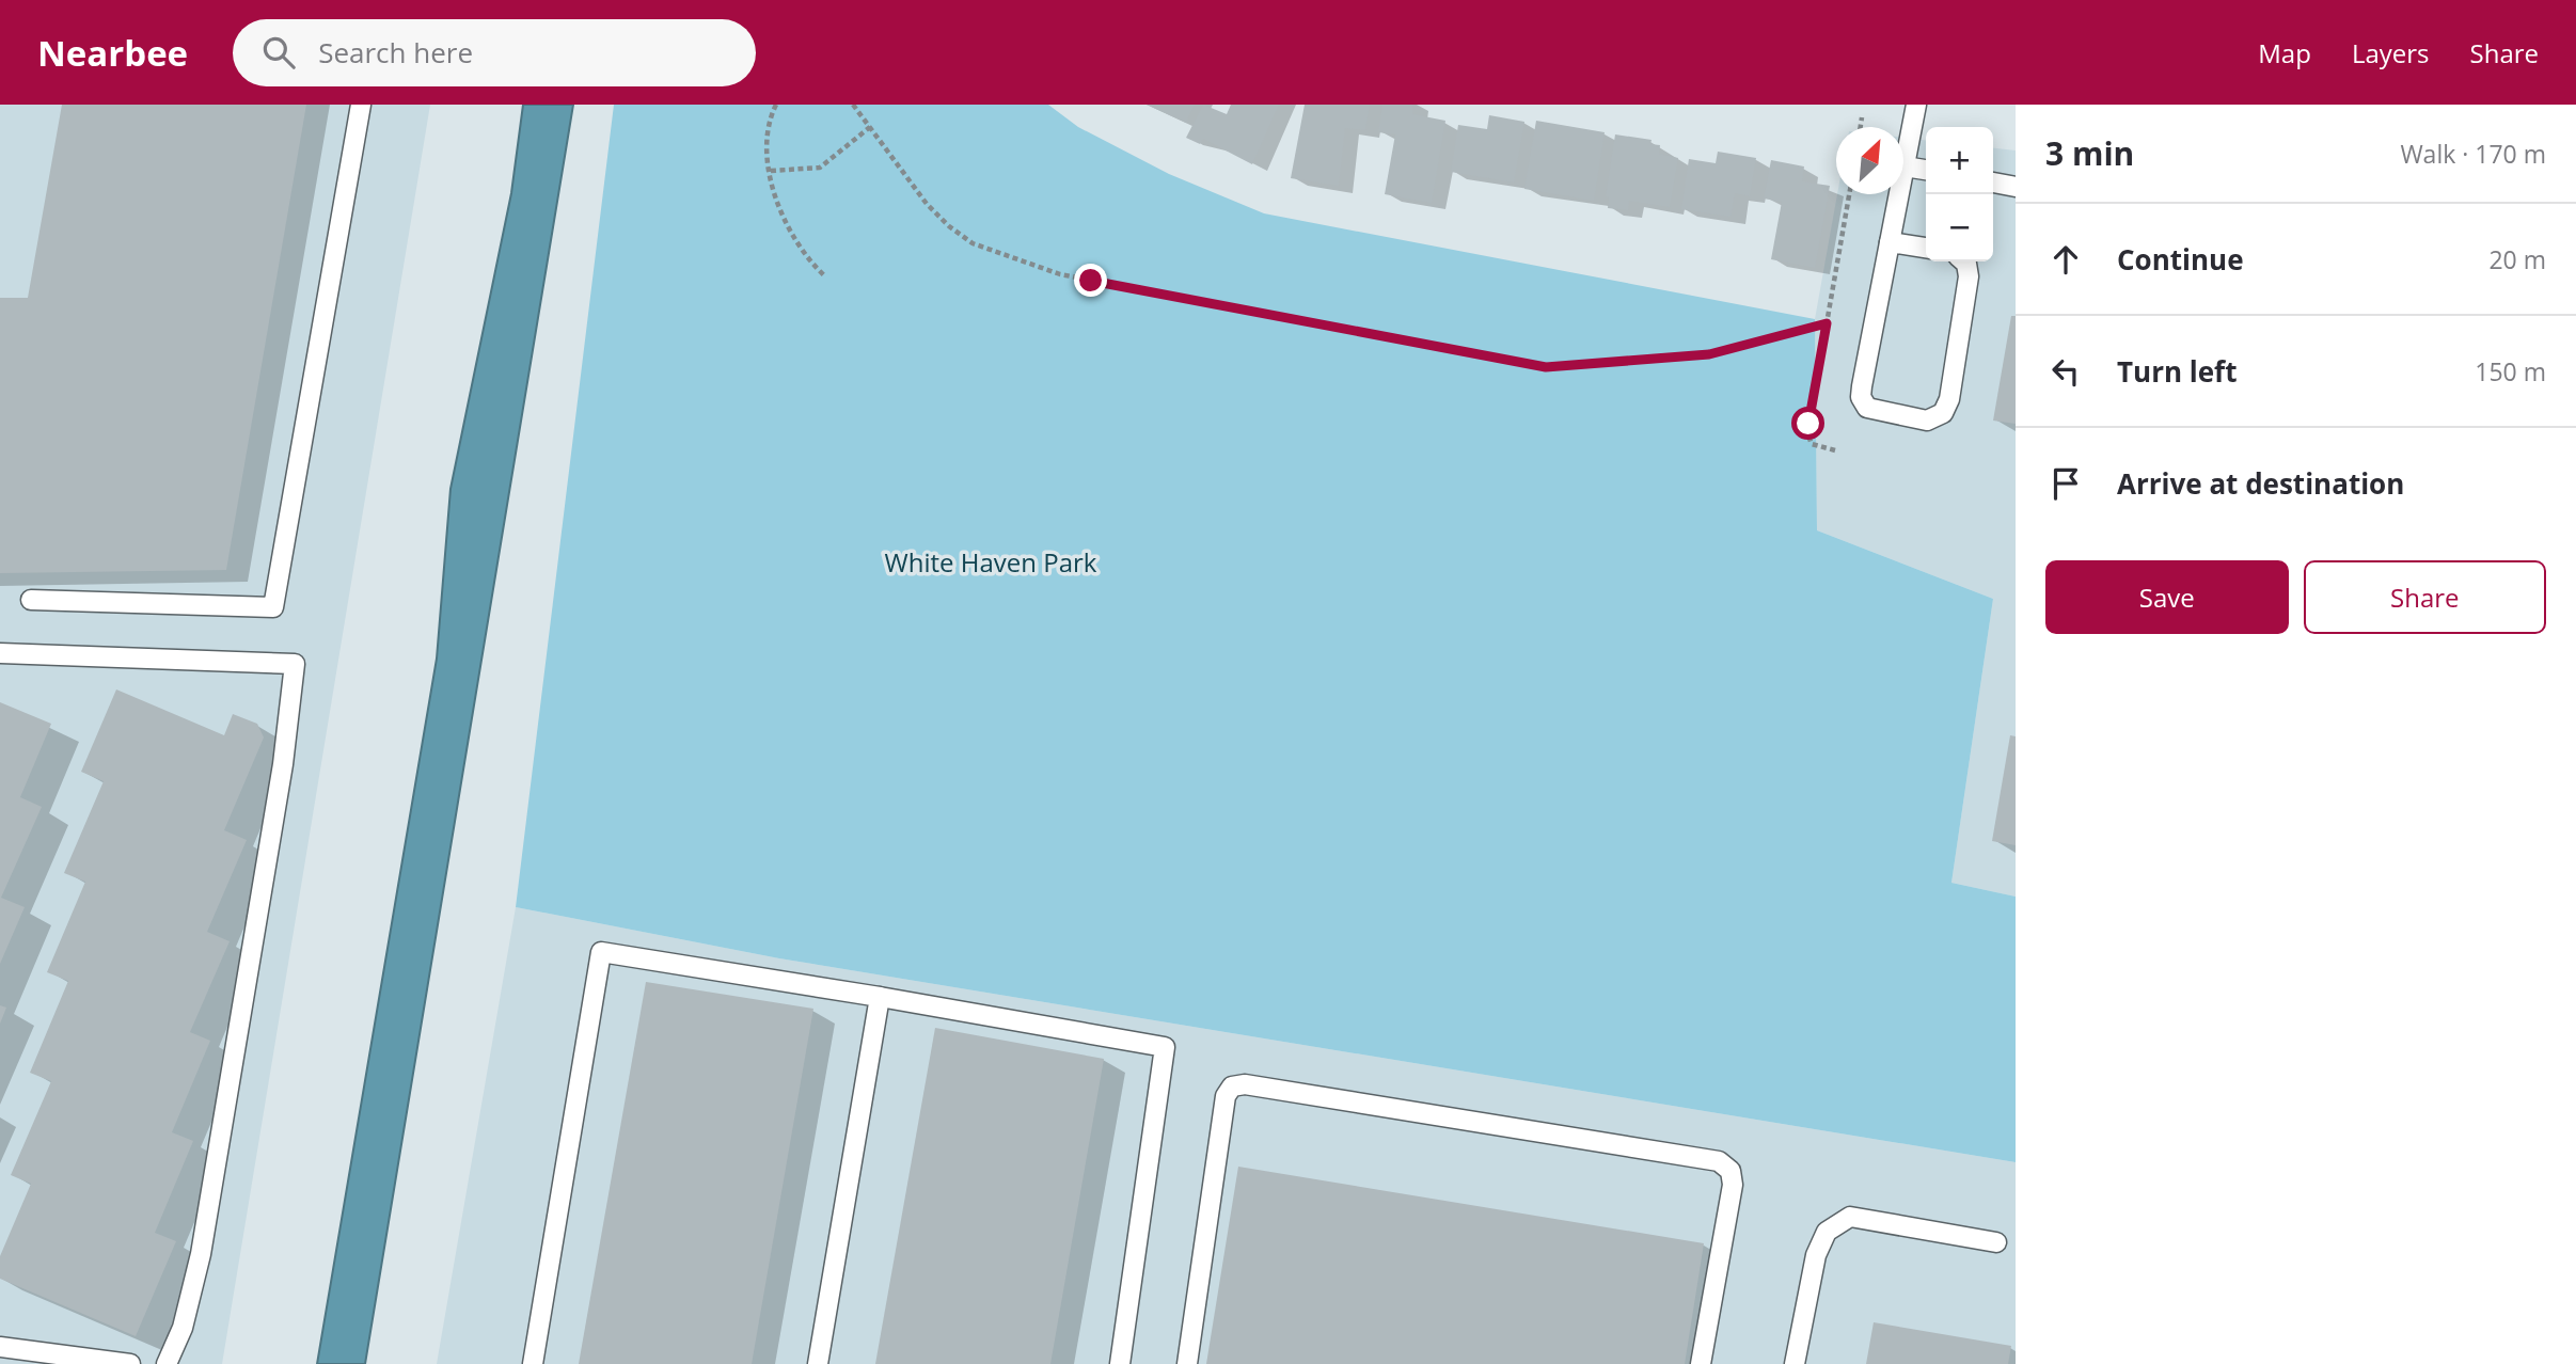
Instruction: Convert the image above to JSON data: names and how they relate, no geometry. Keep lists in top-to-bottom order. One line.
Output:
{"parks":["White Haven Park"],"north":"top right","page":{"header":"Nearbee","search":"Search here","nav":["Map","Layers","Share"],"heading":["3 min","Walk · 170 m"],"map_buttons":["+","−"],"list":[["Continue","20 m"],["Turn left","150 m"],"Arrive at destination"],"buttons":["Save","Share"]}}
